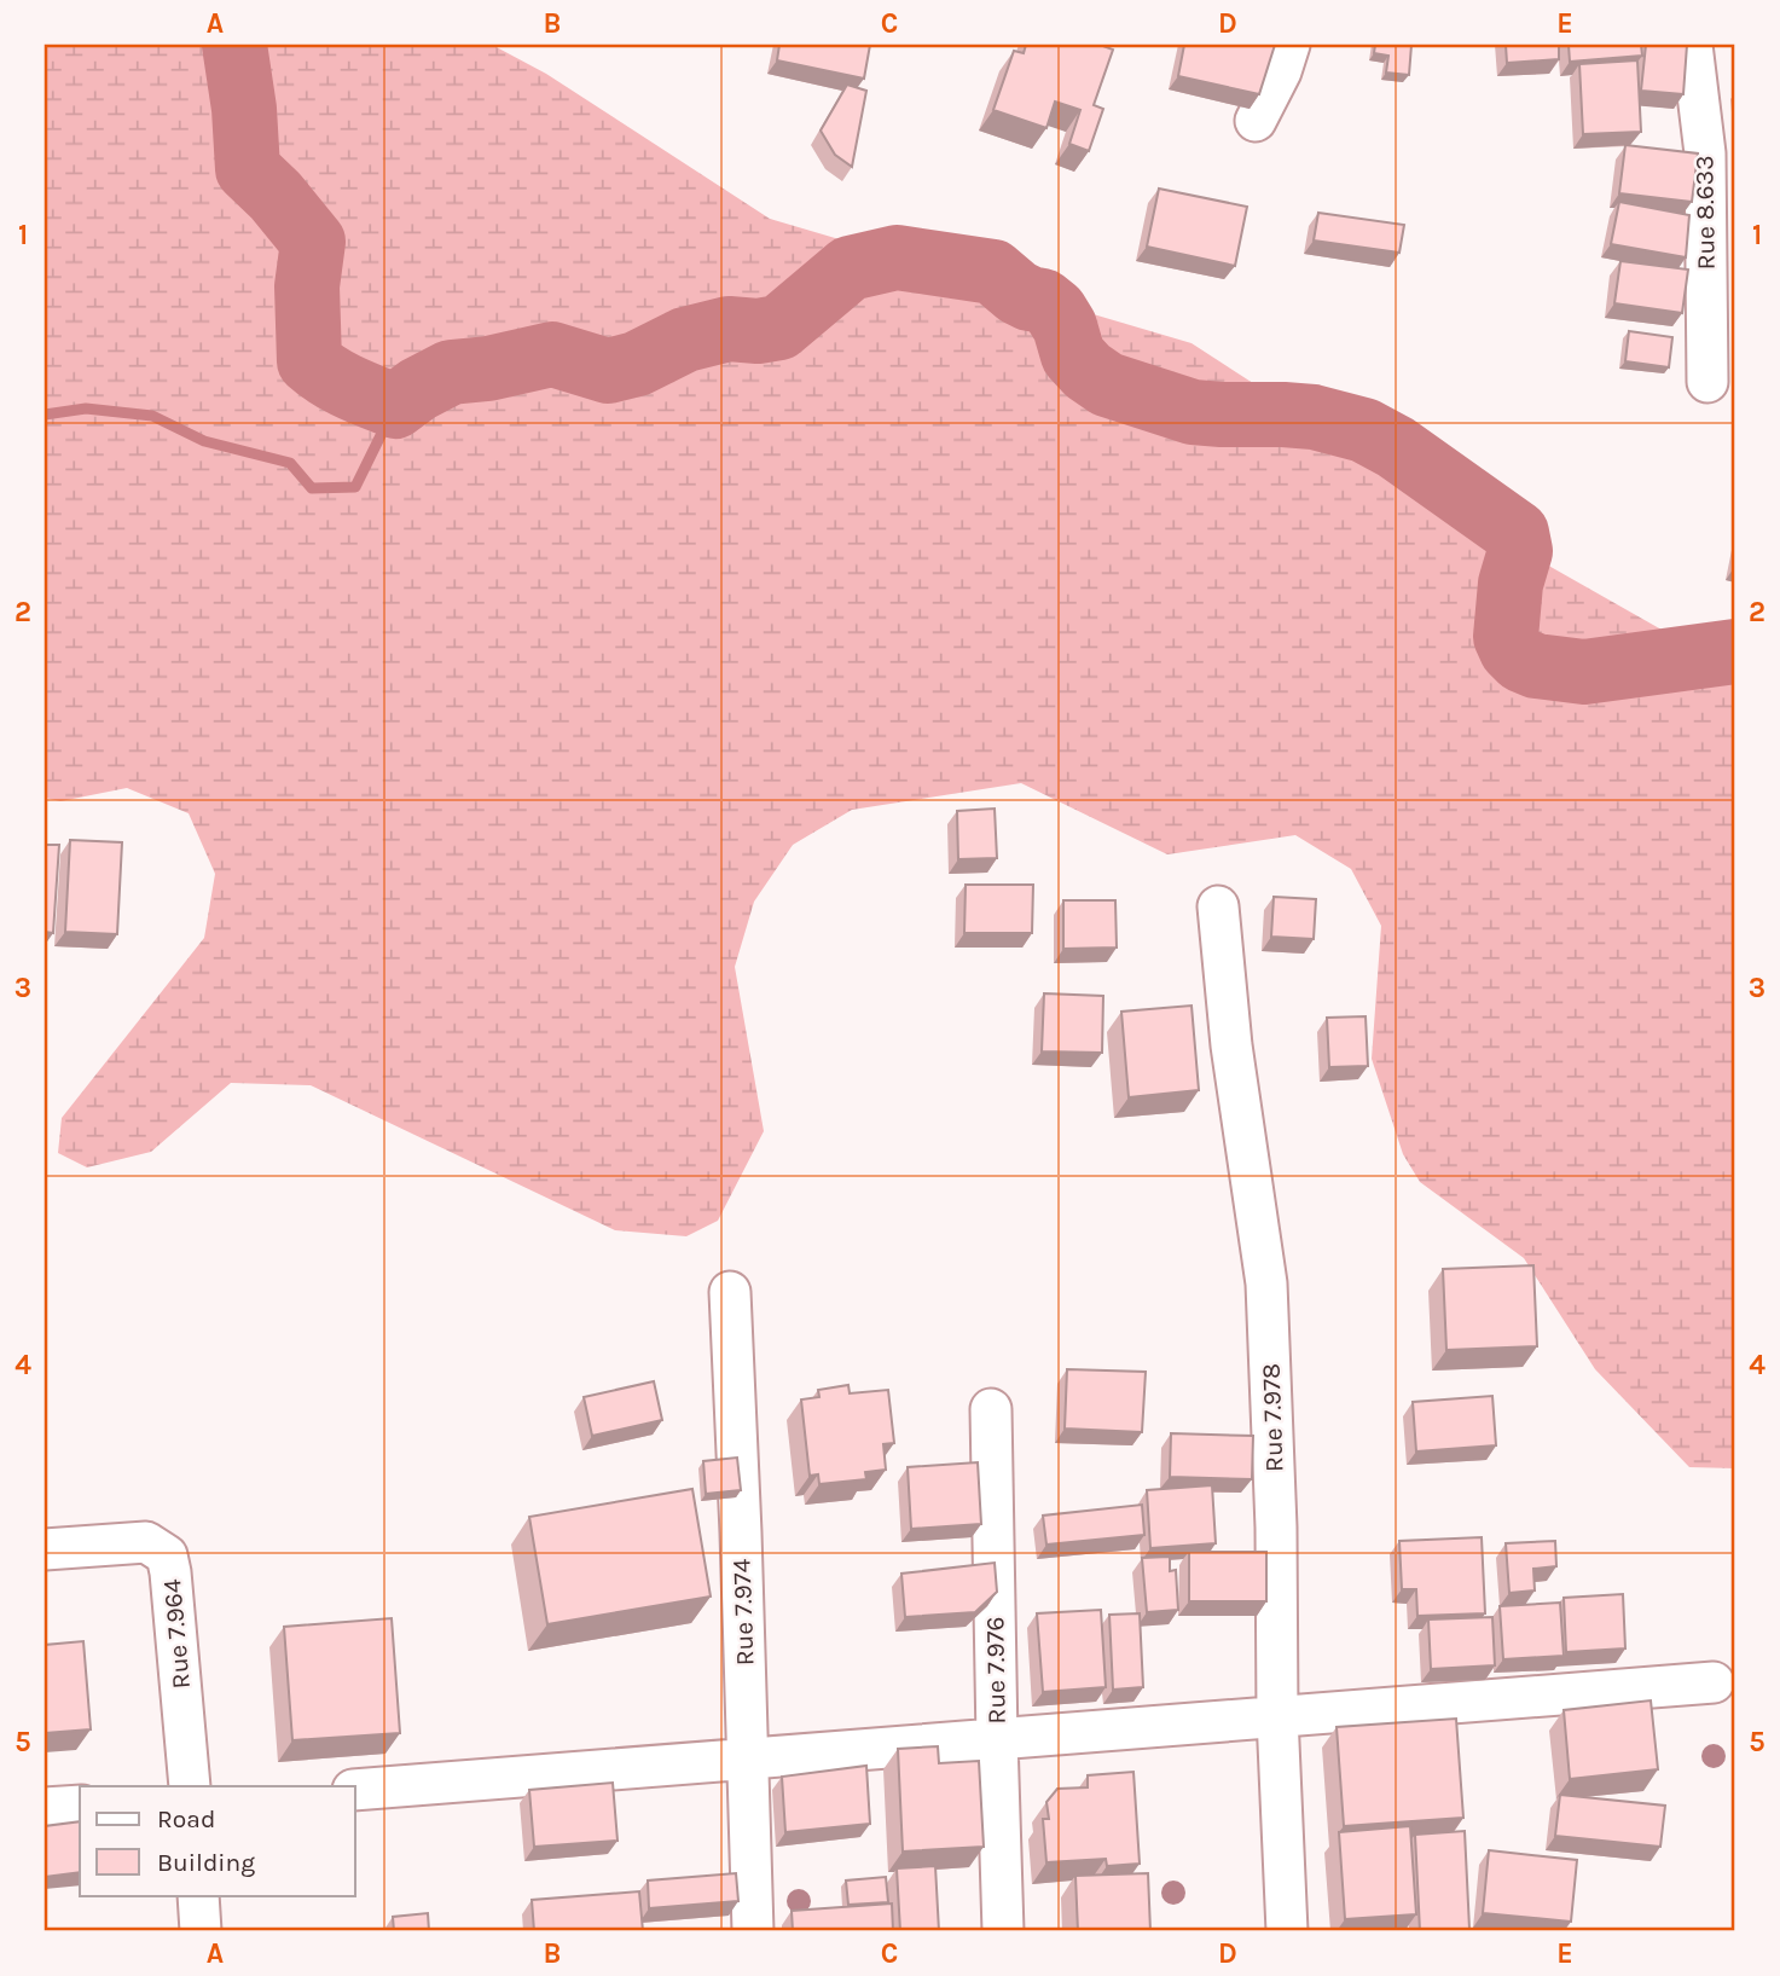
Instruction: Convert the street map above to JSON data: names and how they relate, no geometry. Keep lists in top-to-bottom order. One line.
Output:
{"streets":{"street":["Rue 8.633","Rue 7.978","Rue 7.974","Rue 7.964","Rue 7.976"]},"legend":["Road","Building"],"grid":{"columns":["A","B","C","D","E"],"rows":["1","2","3","4","5"]}}
